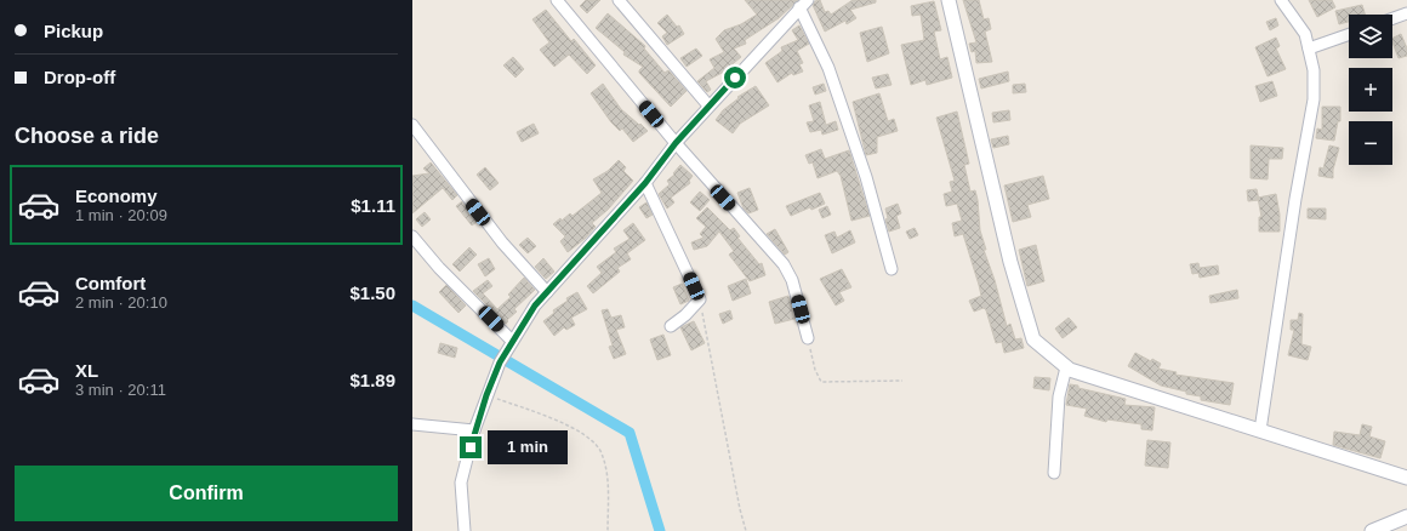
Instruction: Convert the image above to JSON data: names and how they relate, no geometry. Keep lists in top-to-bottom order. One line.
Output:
{"page":{"banner":["Pickup","Drop-off"],"map_buttons":["+","−"],"heading":"Choose a ride","list":[{"name":"Economy","note":"1 min · 20:09","value":"$1.11"},{"name":"Comfort","note":"2 min · 20:10","value":"$1.50"},{"name":"XL","note":"3 min · 20:11","value":"$1.89"}],"bubble":"1 min","buttons":"Confirm"}}
